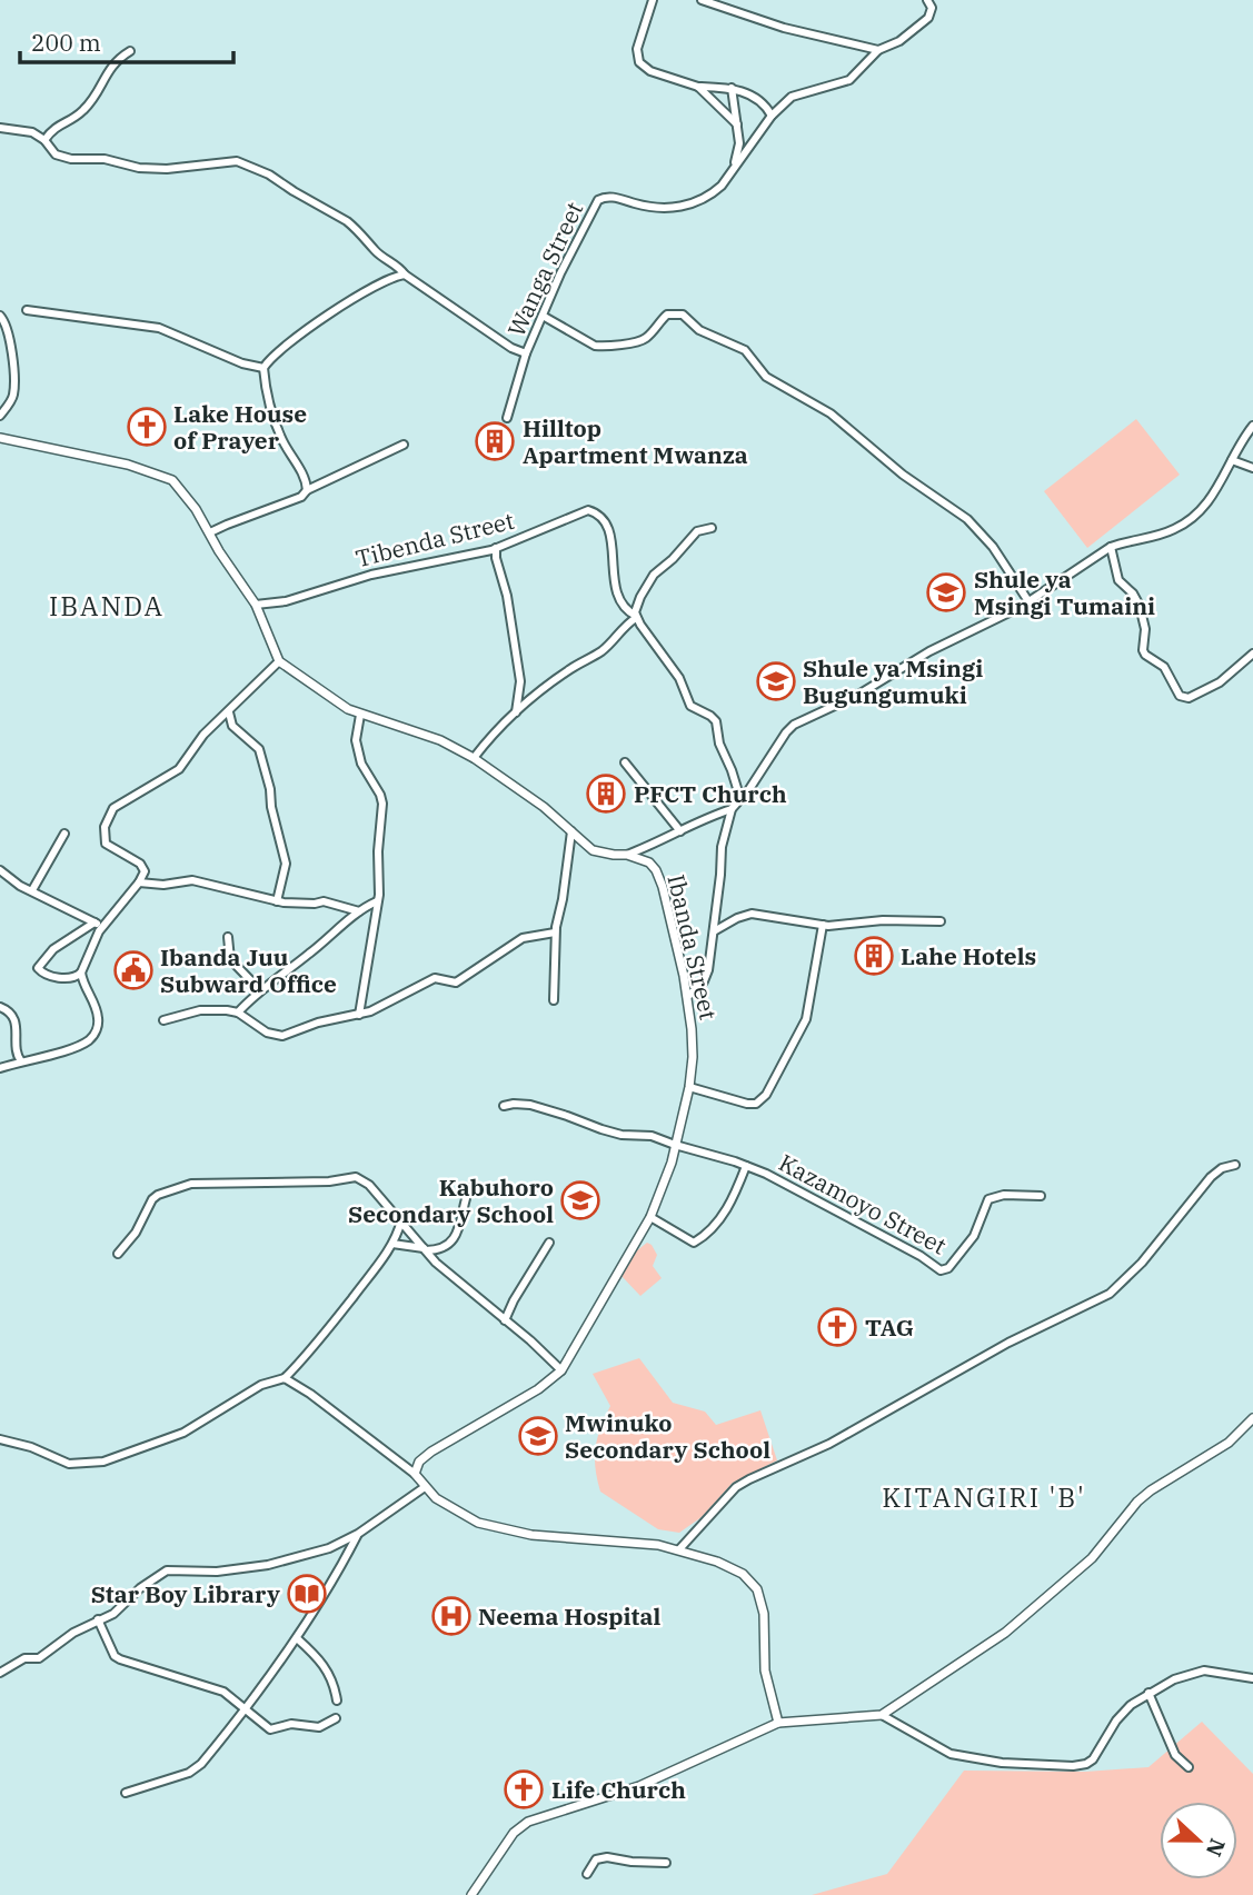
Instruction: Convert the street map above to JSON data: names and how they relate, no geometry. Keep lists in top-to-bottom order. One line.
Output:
{"streets":{"street":["Wanga Street","Tibenda Street","Ibanda Street","Kazamoyo Street"]},"crossings":[["Ibanda Street","Kazamoyo Street"]],"districts":["IBANDA","KITANGIRI 'B'"],"places":{"church":["Lake House of Prayer","TAG","Life Church"],"building":["Hilltop Apartment Mwanza","PFCT Church","Lahe Hotels"],"school or university":["Shule ya Msingi Tumaini","Shule ya Msingi Bugungumuki","Kabuhoro Secondary School","Mwinuko Secondary School"],"public building":["Ibanda Juu Subward Office"],"library":["Star Boy Library"],"hospital":["Neema Hospital"]},"scale_bar":"200 m","north":"right"}
